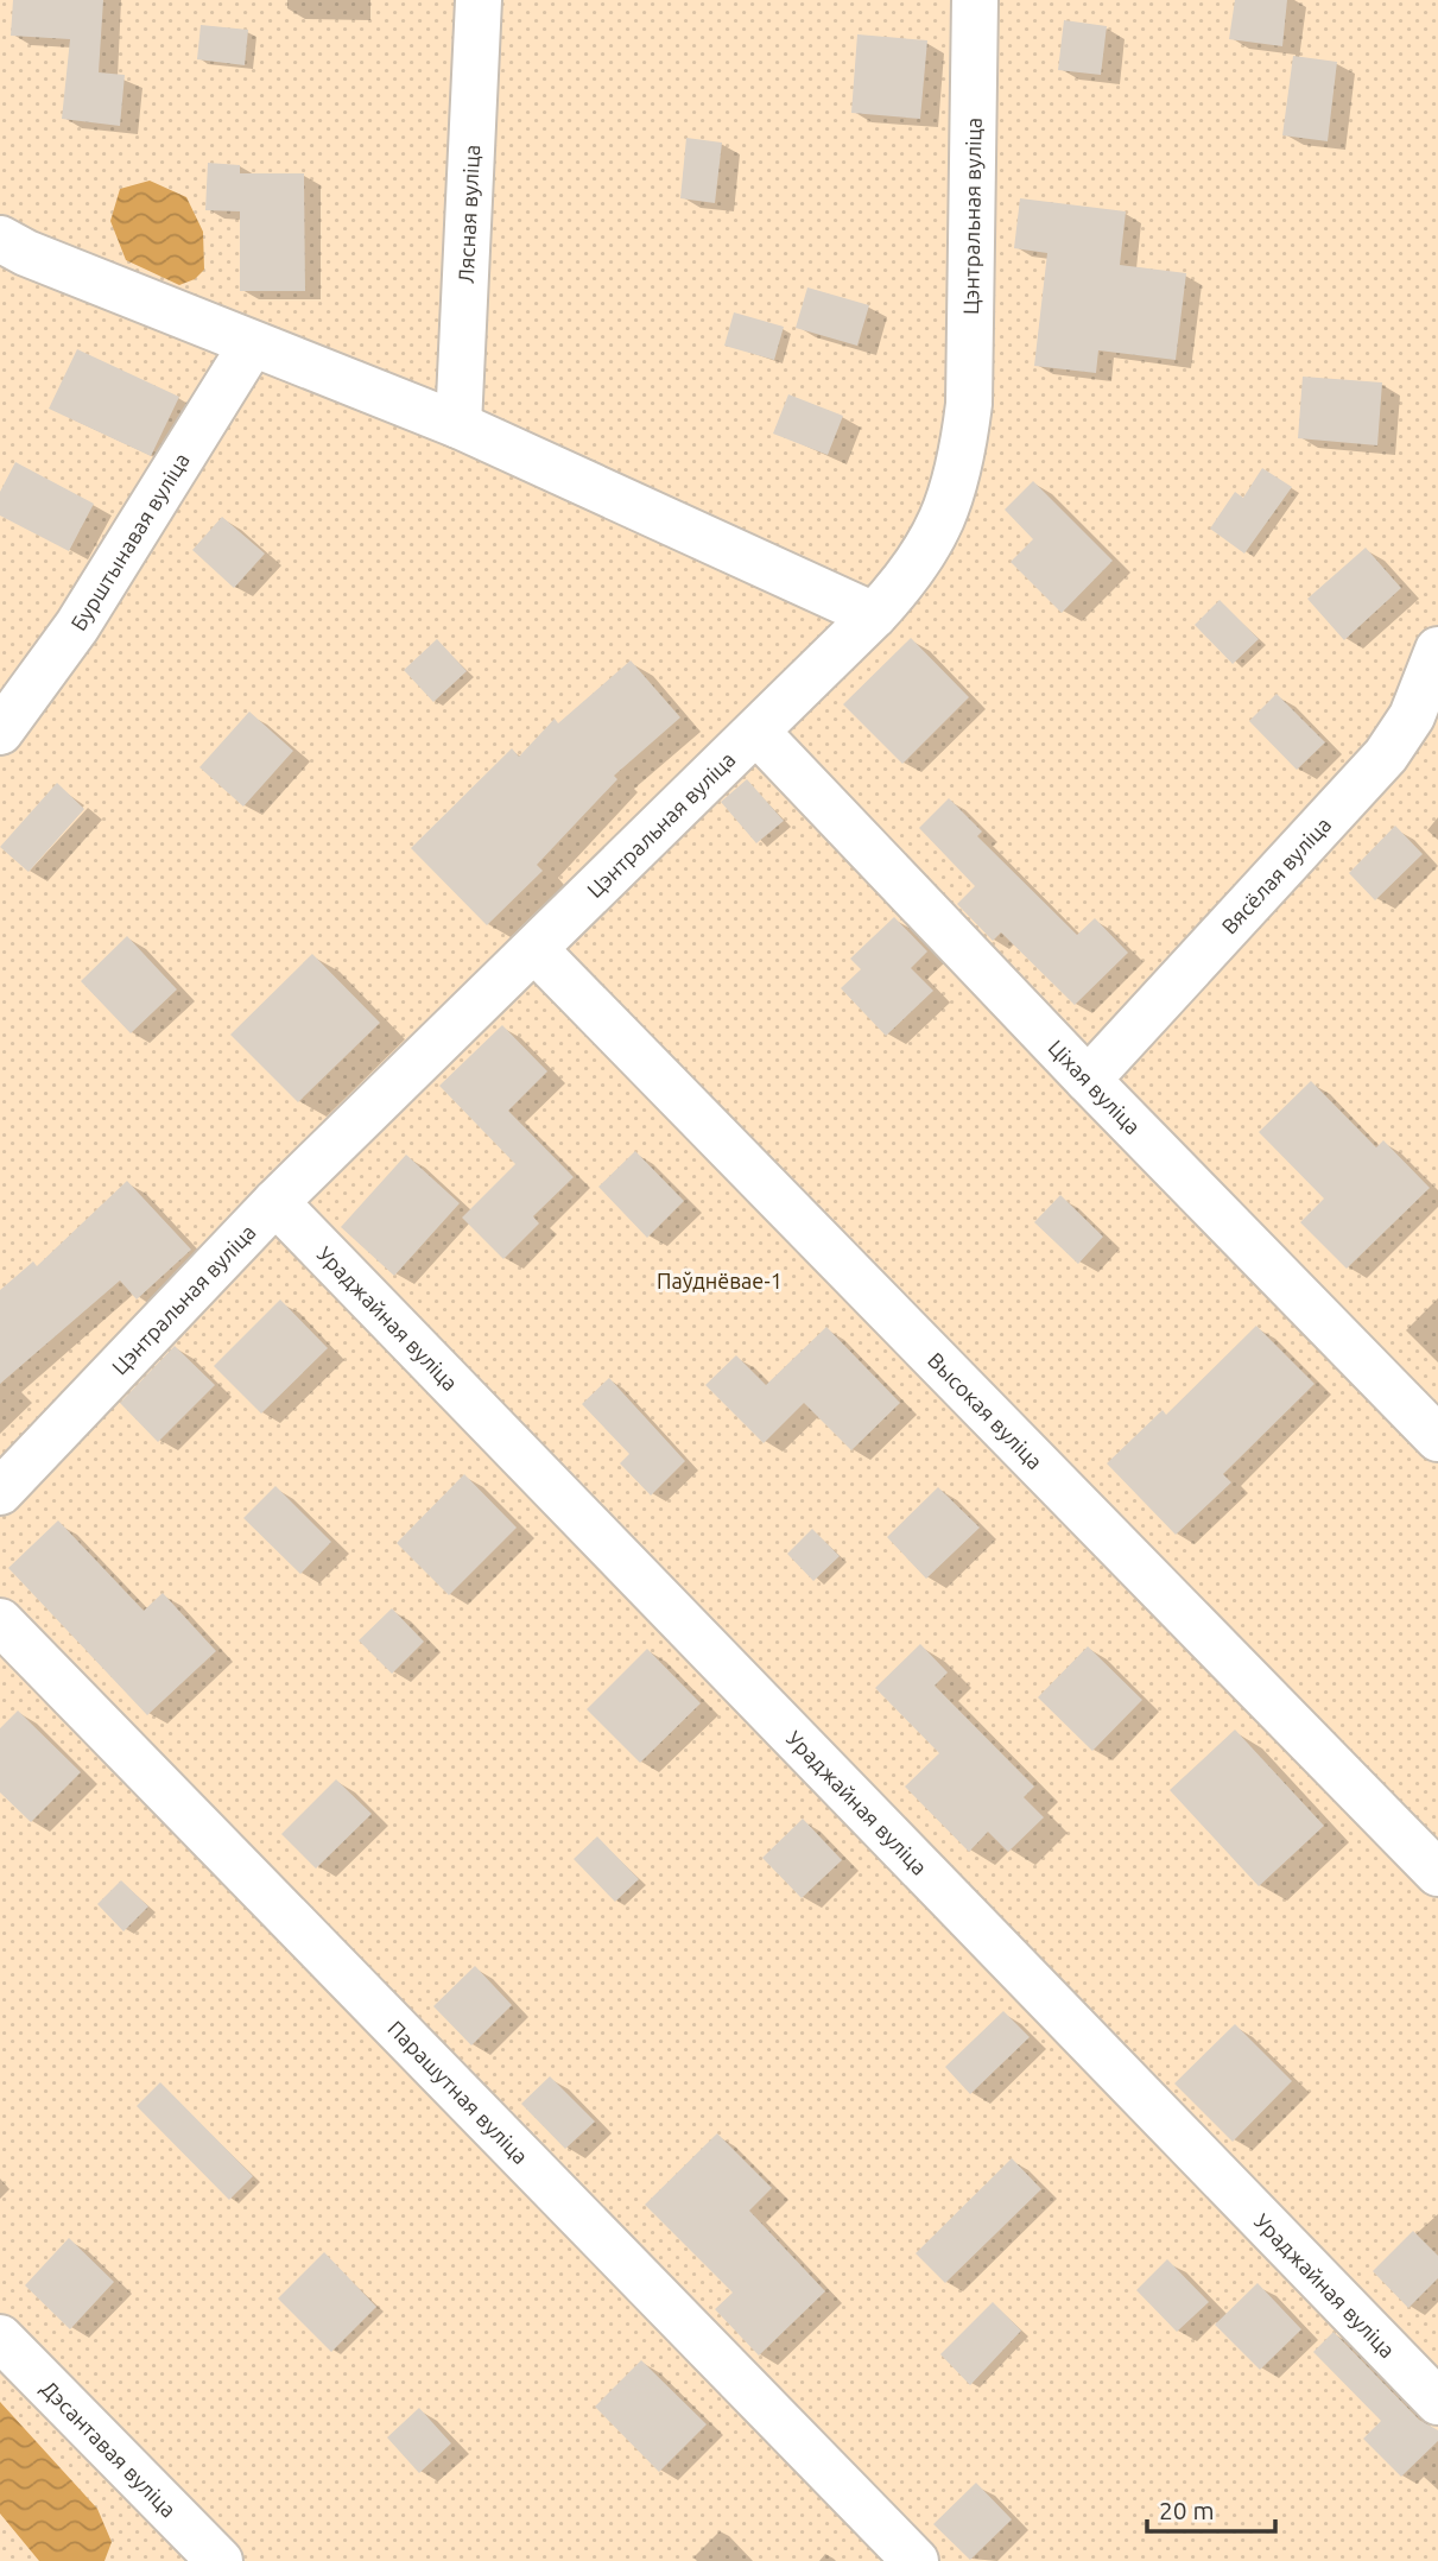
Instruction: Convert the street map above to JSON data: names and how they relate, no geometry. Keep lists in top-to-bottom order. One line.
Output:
{"streets":{"lane":["Лясная вуліца","Цэнтральная вуліца","Бурштынавая вуліца","Вясёлая вуліца","Ціхая вуліца","Ураджайная вуліца","Высокая вуліца","Парашутная вуліца","Дэсантавая вуліца"]},"crossings":[["Цэнтральная вуліца","Ціхая вуліца"],["Цэнтральная вуліца","Ураджайная вуліца"],["Цэнтральная вуліца","Высокая вуліца"],["Вясёлая вуліца","Ціхая вуліца"]],"parks":["Паўднёвае-1"],"scale_bar":"20 m"}
